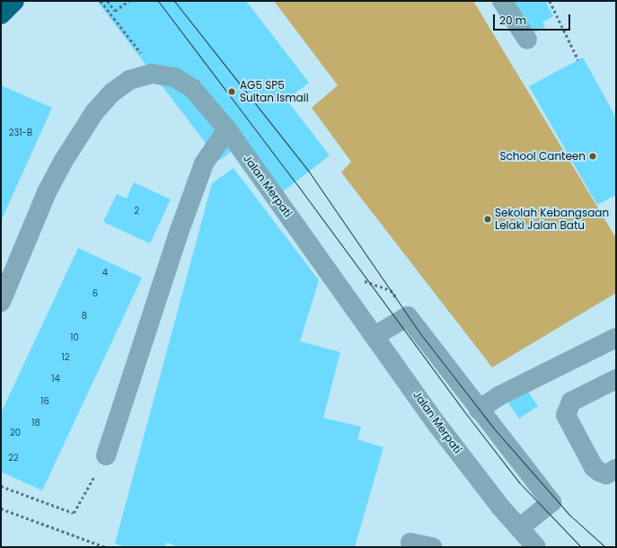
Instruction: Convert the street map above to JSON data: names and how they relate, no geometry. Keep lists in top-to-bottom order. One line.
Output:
{"streets":{"street":["Jalan Merpati"]},"places":["AG5 SP5 Sultan Ismail","School Canteen","Sekolah Kebangsaan Lelaki Jalan Batu"],"house_numbers":["231-B","2","4","6","8","10","12","14","16","18","20","22"],"scale_bar":"20 m"}
